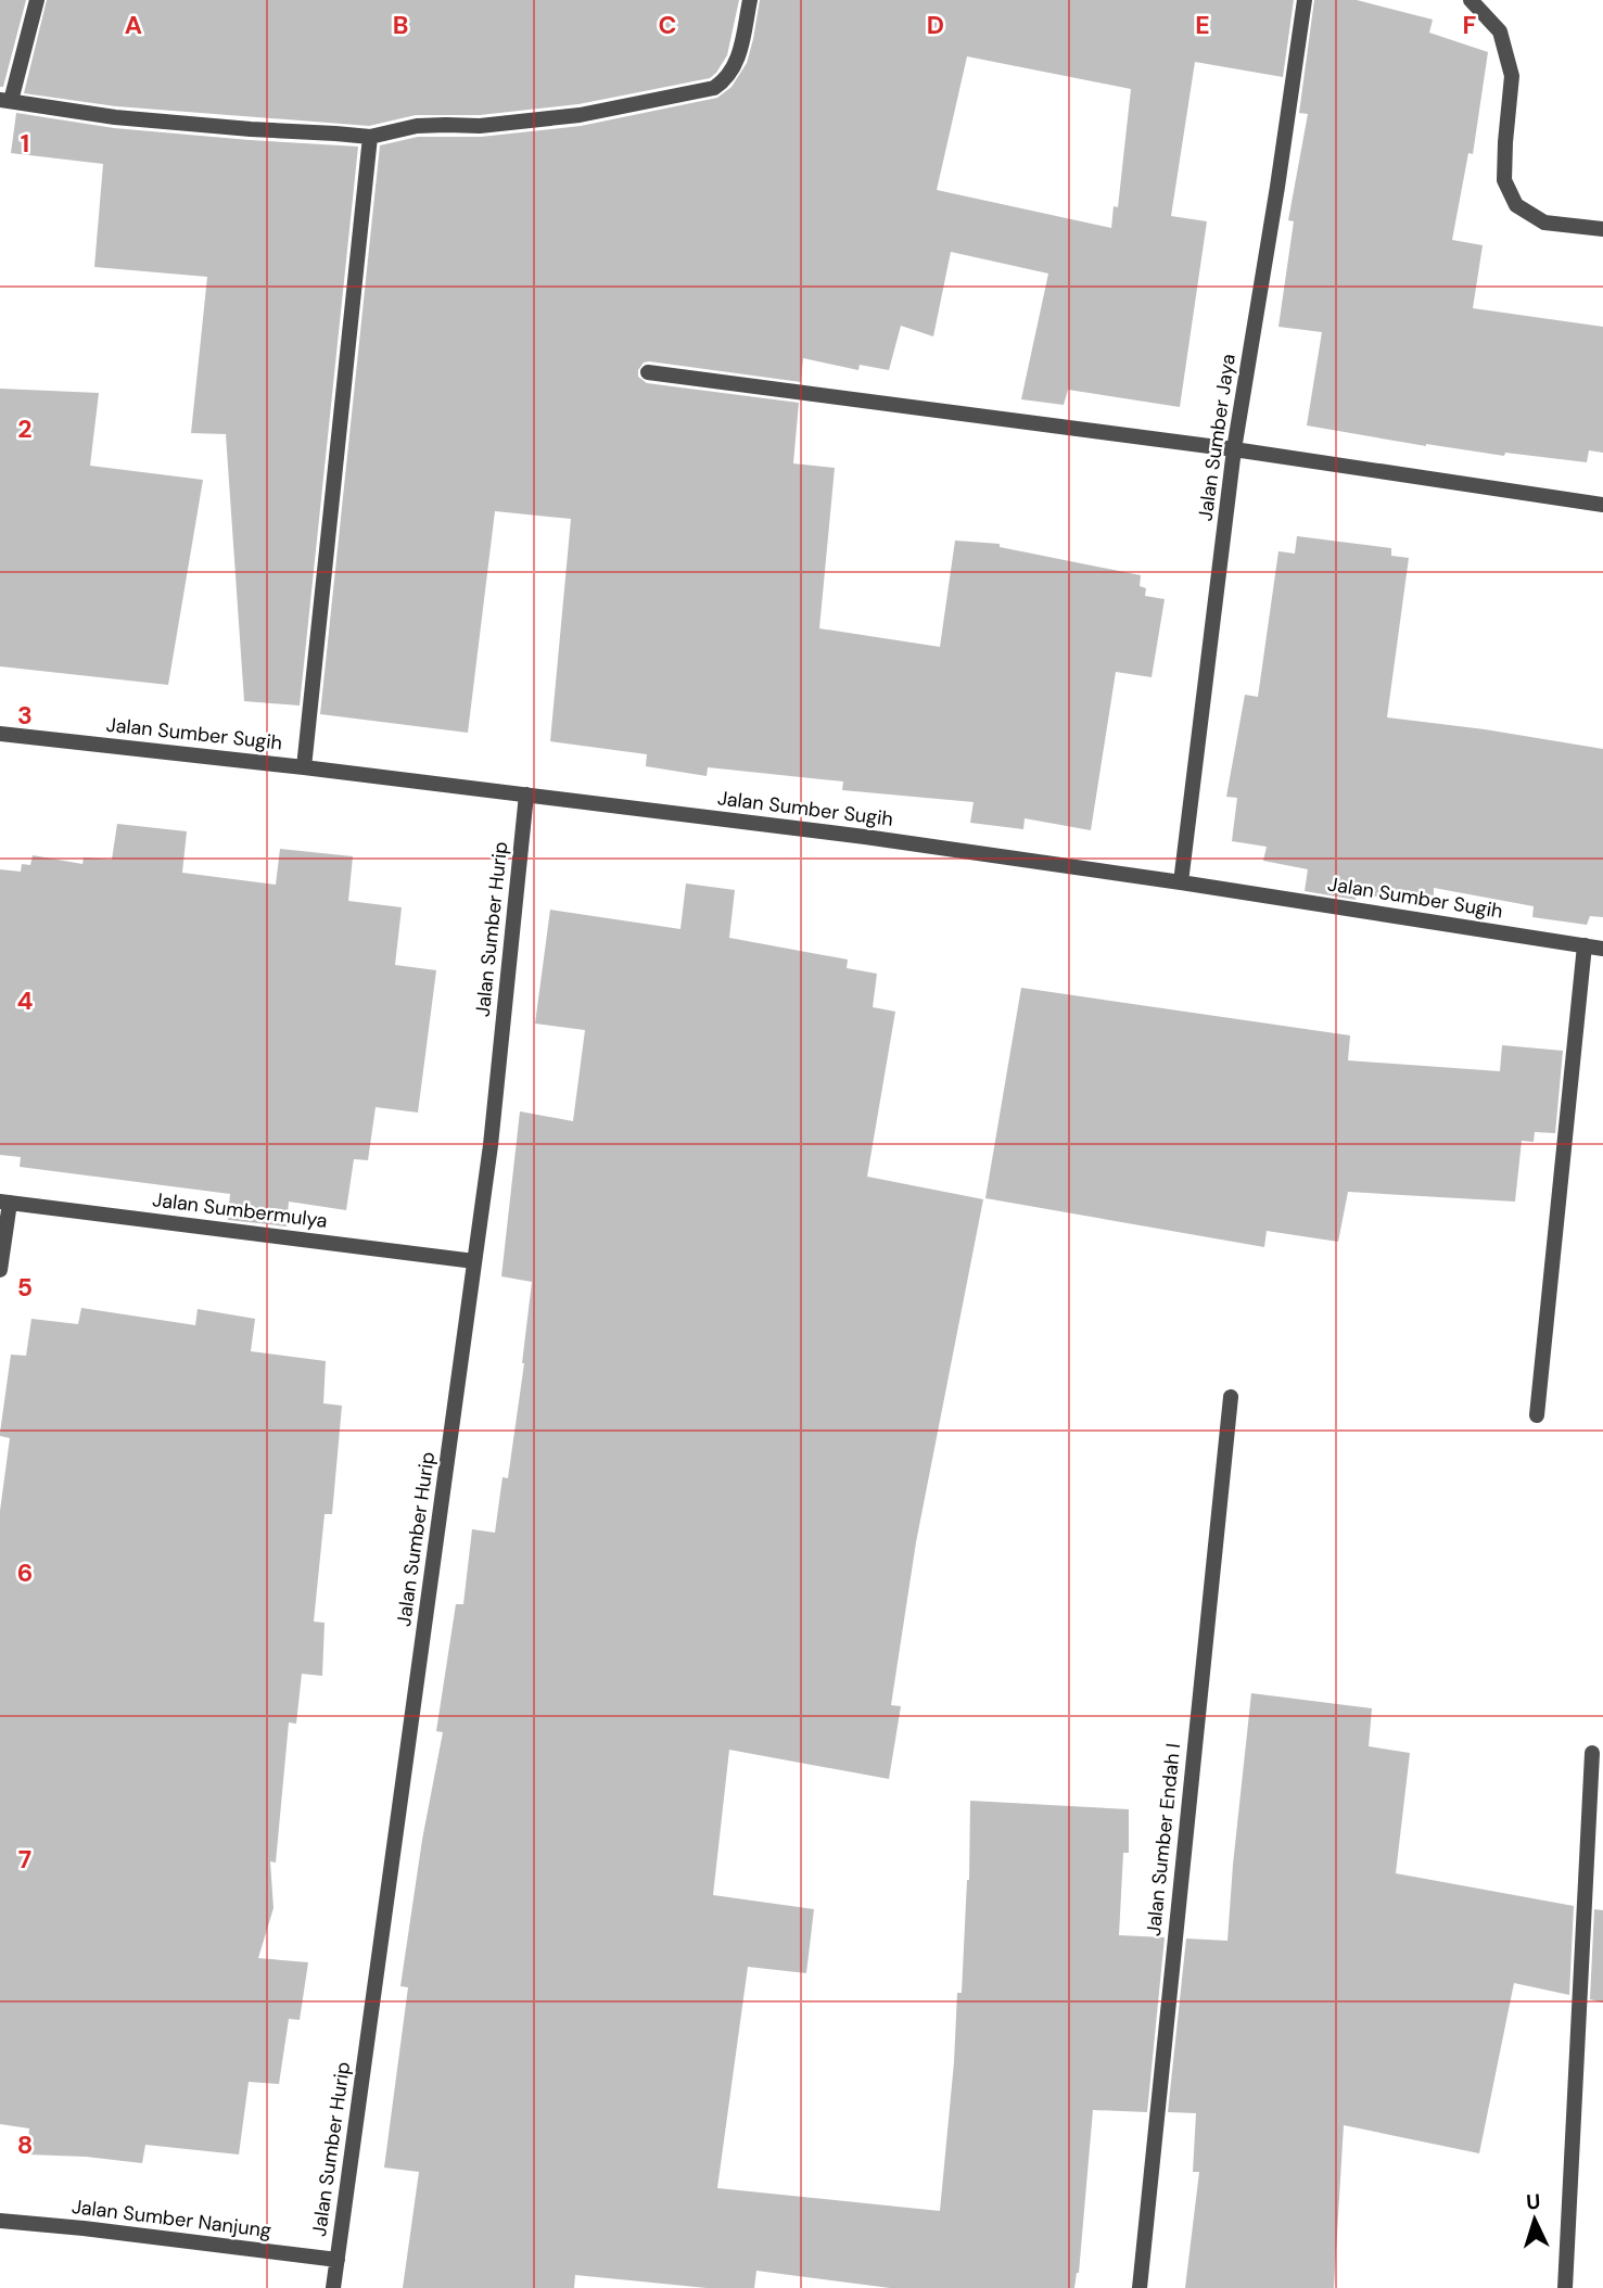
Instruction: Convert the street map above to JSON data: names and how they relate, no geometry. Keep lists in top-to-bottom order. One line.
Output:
{"streets":{"street":["Jalan Sumber Jaya","Jalan Sumber Sugih","Jalan Sumber Hurip","Jalan Sumbermulya","Jalan Sumber Endah I","Jalan Sumber Nanjung"]},"crossings":[["Jalan Sumber Jaya","Jalan Sumber Sugih"],["Jalan Sumber Sugih","Jalan Sumber Hurip"],["Jalan Sumber Hurip","Jalan Sumbermulya"],["Jalan Sumber Hurip","Jalan Sumber Nanjung"]],"north":"top","grid":{"columns":["A","B","C","D","E","F"],"rows":["1","2","3","4","5","6","7","8"]}}
